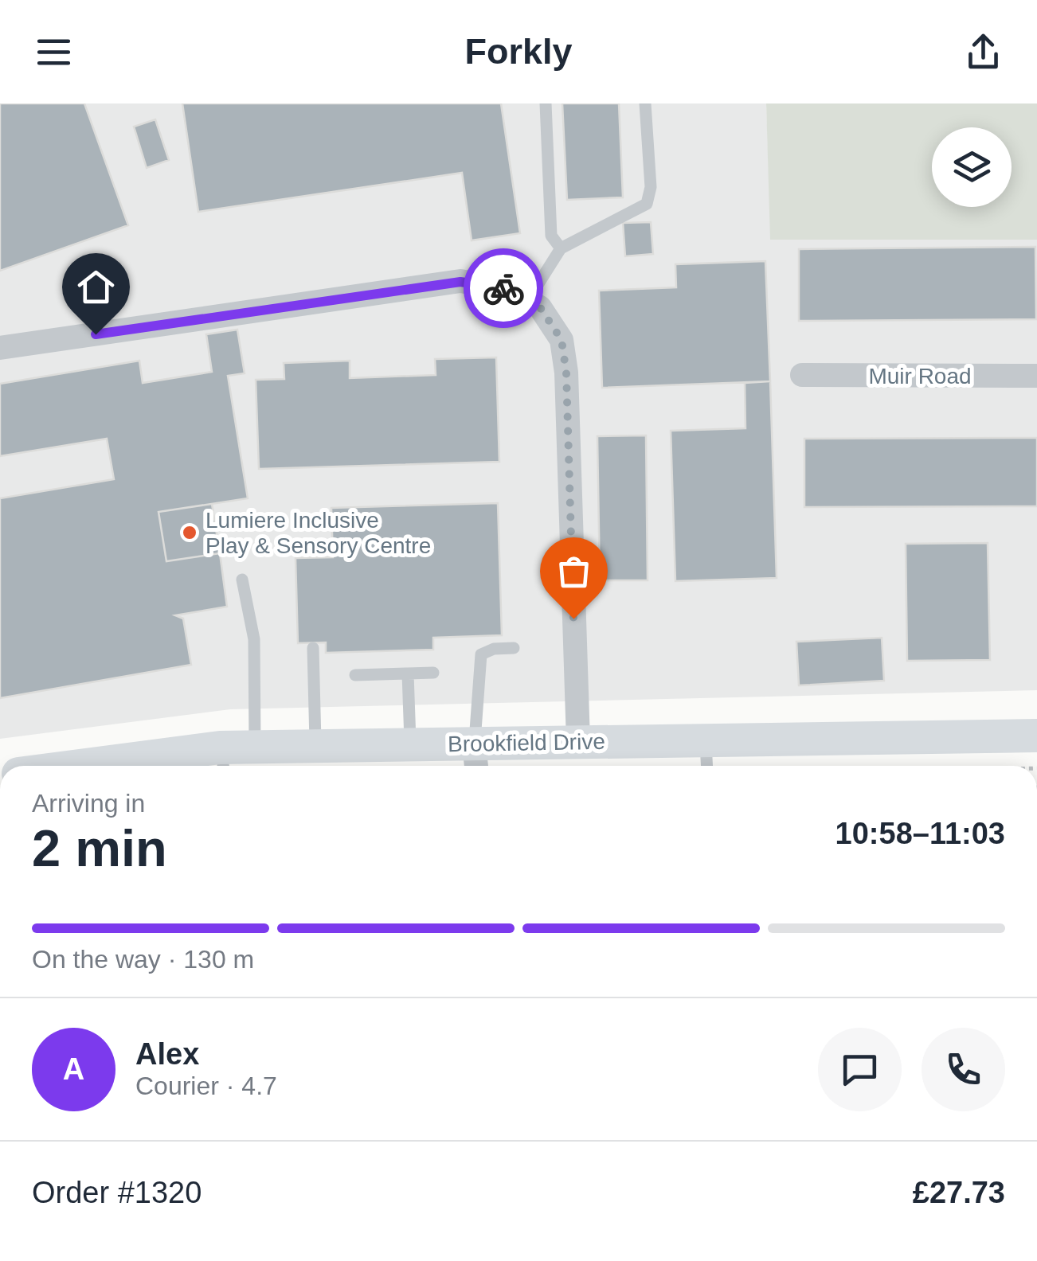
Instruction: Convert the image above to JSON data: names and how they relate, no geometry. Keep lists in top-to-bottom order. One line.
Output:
{"streets":{"street":["Muir Road","Brookfield Drive"]},"places":["Lumiere Inclusive Play & Sensory Centre"],"page":{"header":"Forkly","heading":["2 min","Arriving in","10:58–11:03"],"panel":["Alex","Courier · 4.7","Order #1320","£27.73"],"bar":"On the way · 130 m","round":"A"}}
